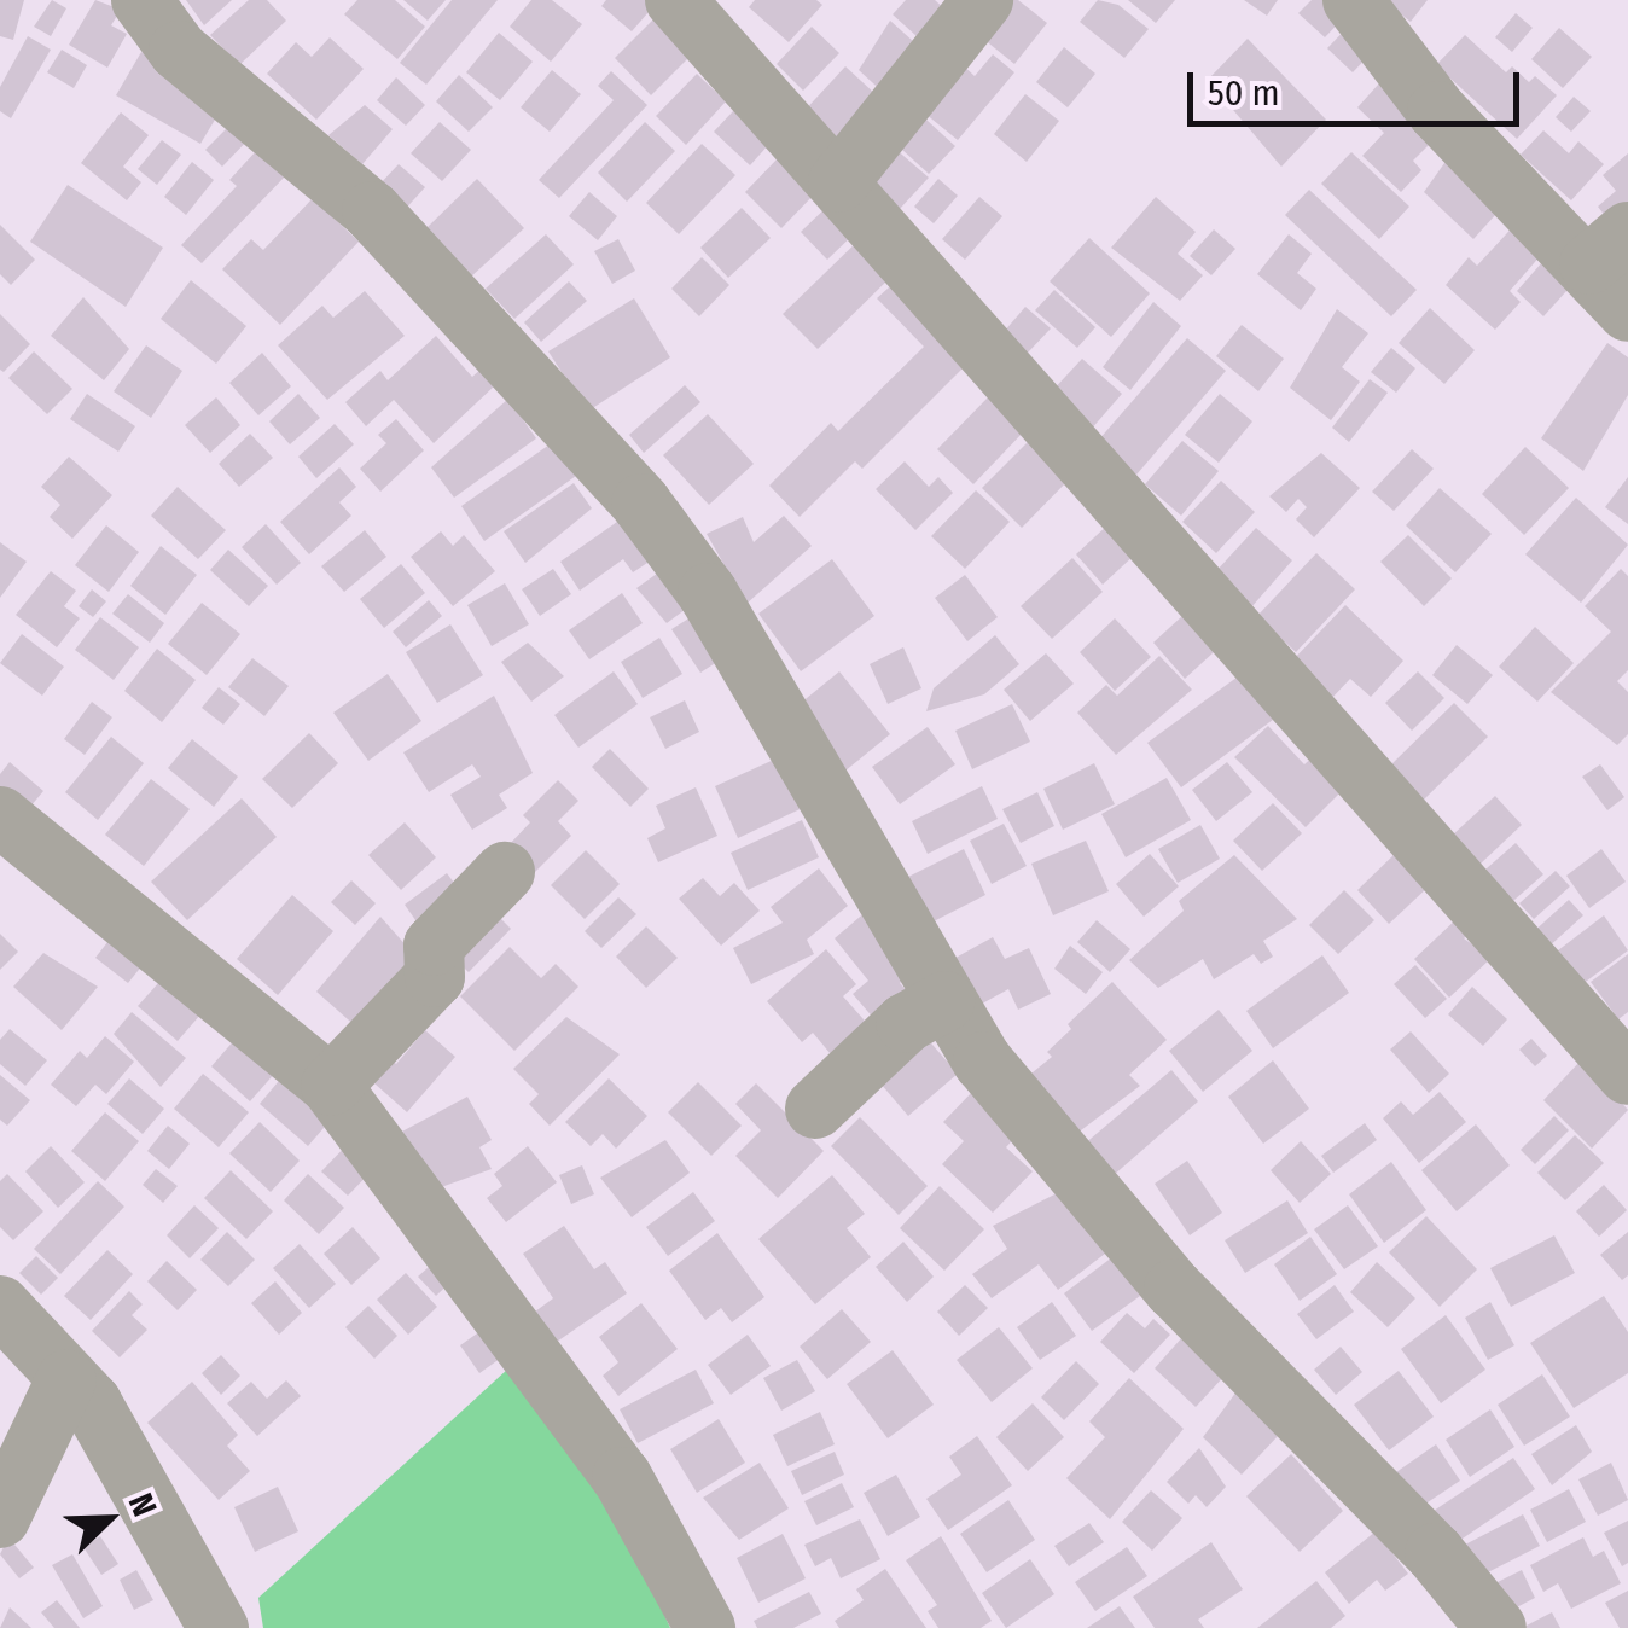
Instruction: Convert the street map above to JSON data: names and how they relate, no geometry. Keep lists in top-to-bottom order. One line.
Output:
{"scale_bar":"50 m","north":"top right"}
